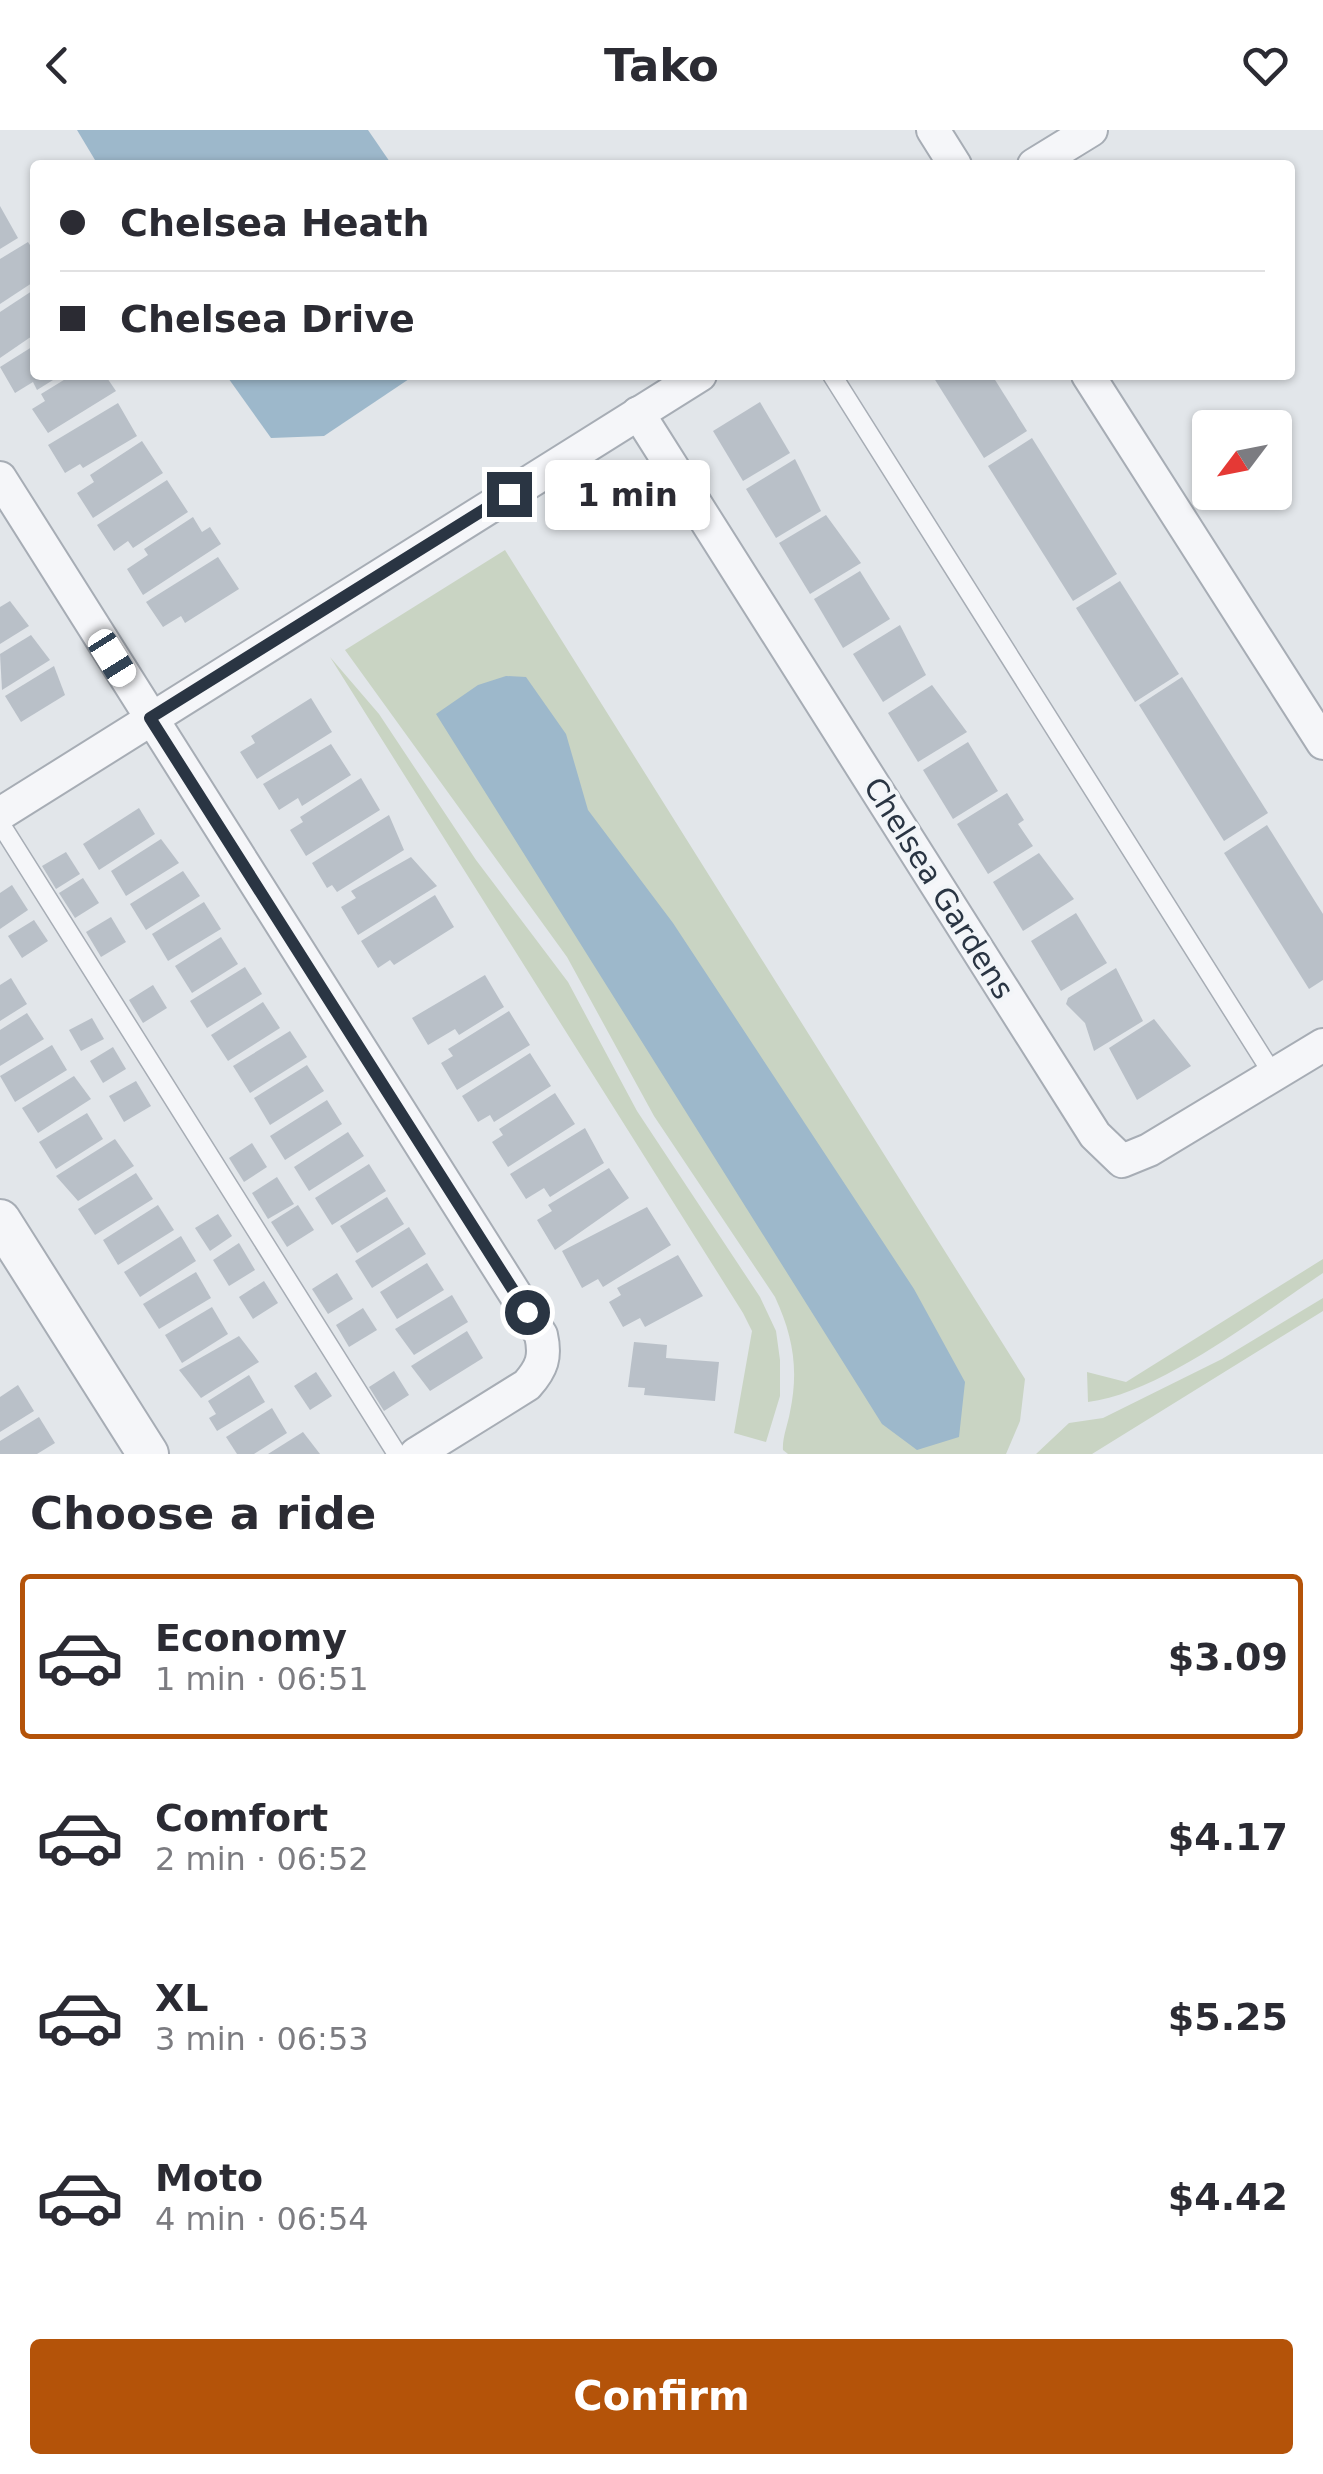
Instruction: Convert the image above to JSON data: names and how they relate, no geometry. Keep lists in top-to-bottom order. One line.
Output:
{"streets":{"street":["Chelsea Gardens"]},"north":"bottom left","page":{"header":"Tako","banner":["Chelsea Heath","Chelsea Drive"],"bubble":"1 min","heading":"Choose a ride","list":[{"name":"Economy","note":"1 min · 06:51","value":"$3.09"},{"name":"Comfort","note":"2 min · 06:52","value":"$4.17"},{"name":"XL","note":"3 min · 06:53","value":"$5.25"},{"name":"Moto","note":"4 min · 06:54","value":"$4.42"}],"buttons":"Confirm"}}
